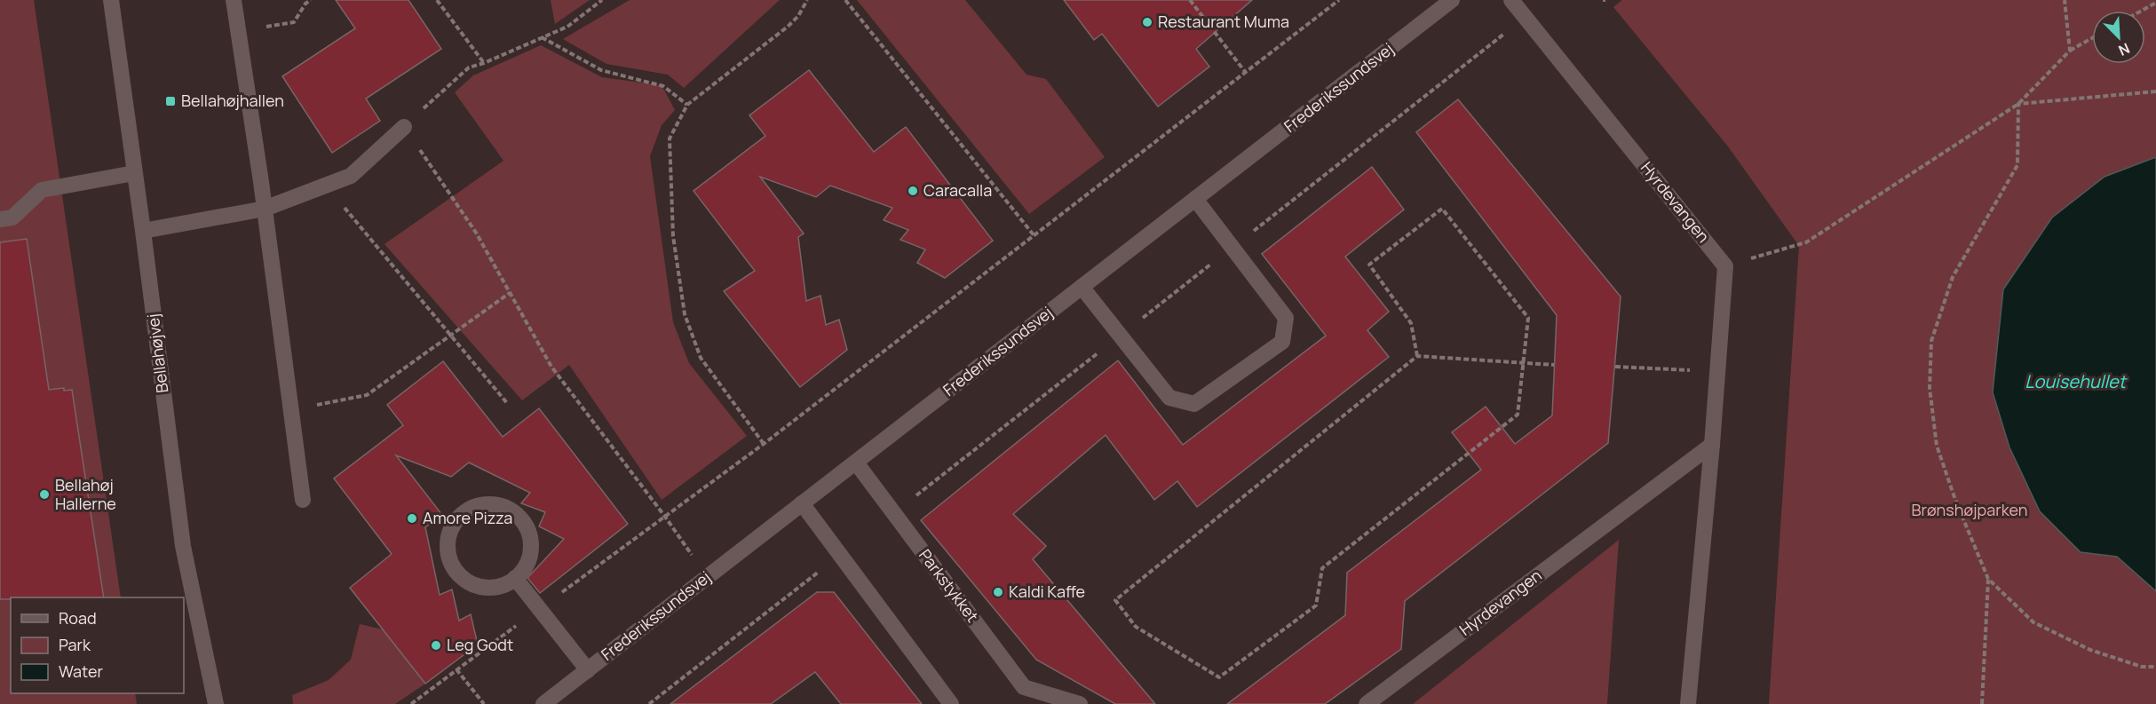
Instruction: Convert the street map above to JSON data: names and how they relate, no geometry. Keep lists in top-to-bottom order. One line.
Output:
{"streets":{"street":["Frederikssundsvej","Hyrdevangen","Bellahøjvej","Parkstykket"]},"crossings":[["Frederikssundsvej","Parkstykket"]],"water":["Louisehullet"],"parks":["Brønshøjparken"],"places":{"other":["Restaurant Muma","Caracalla","Bellahøj Hallerne","Amore Pizza","Kaldi Kaffe","Leg Godt"],"transit":["Bellahøjhallen"]},"legend":["Road","Park","Water"],"north":"bottom right"}
